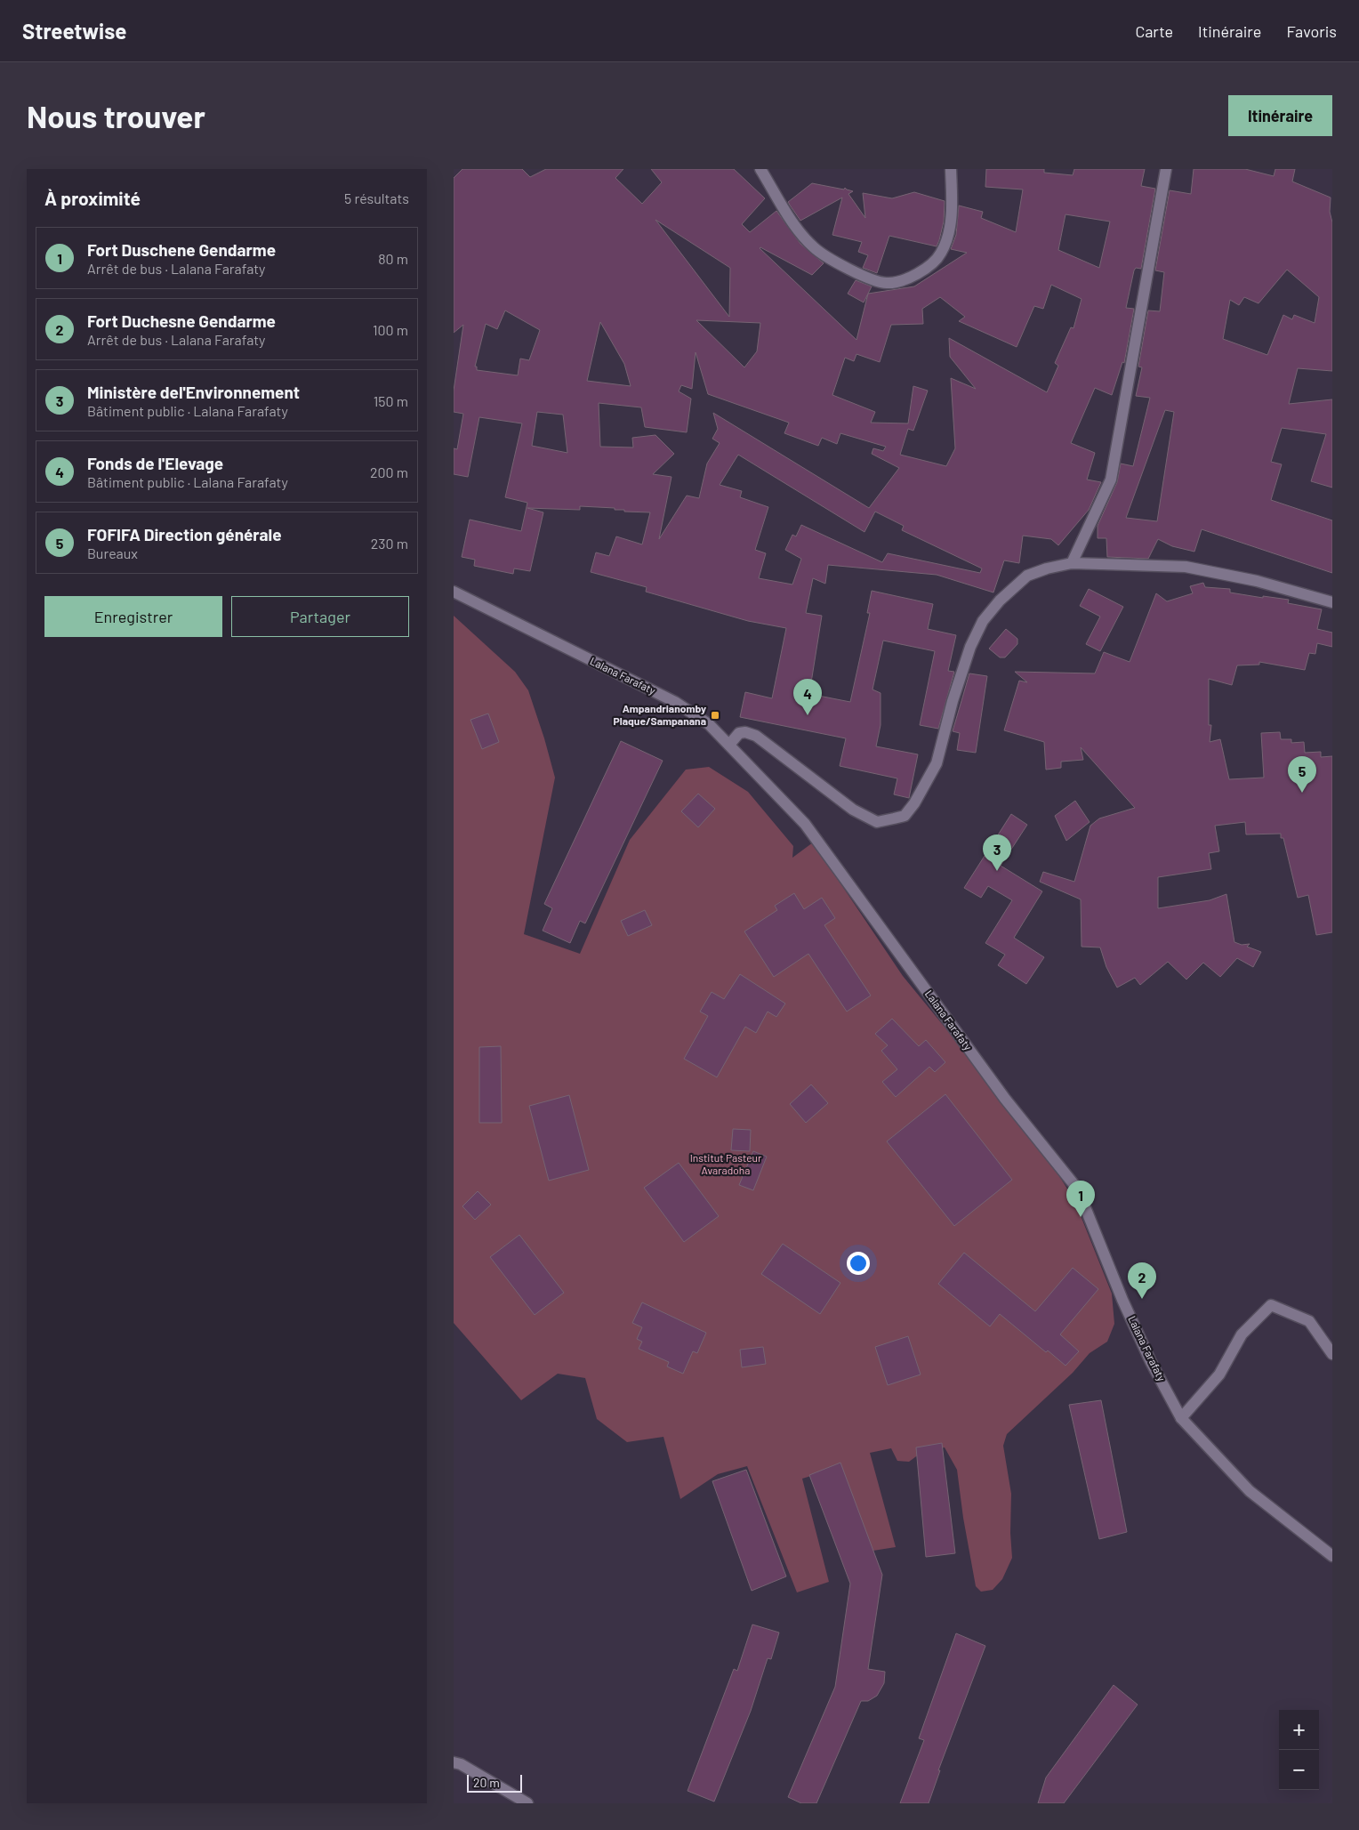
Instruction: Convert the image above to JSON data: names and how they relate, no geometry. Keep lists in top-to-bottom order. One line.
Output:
{"streets":{"street":["Lalana Farafaty"]},"parks":["Institut Pasteur Avaradoha"],"places":{"transit":["Ampandrianomby Plaque/Sampanana"]},"scale_bar":"20 m","page":{"header":"Streetwise","nav":["Carte","Itinéraire","Favoris"],"buttons":["Itinéraire",["Enregistrer","Partager"]],"title":"Nous trouver","heading":["À proximité","5 résultats"],"list":[{"mark":"1","name":"Fort Duschene Gendarme","note":"Arrêt de bus · Lalana Farafaty","value":"80 m"},{"mark":"2","name":"Fort Duchesne Gendarme","note":"Arrêt de bus · Lalana Farafaty","value":"100 m"},{"mark":"3","name":"Ministère del'Environnement","note":"Bâtiment public · Lalana Farafaty","value":"150 m"},{"mark":"4","name":"Fonds de l'Elevage","note":"Bâtiment public · Lalana Farafaty","value":"200 m"},{"mark":"5","name":"FOFIFA Direction générale","note":"Bureaux","value":"230 m"}],"pins":["4","5","3","1","2"],"map_buttons":["+","−"],"scale":"20 m"}}
